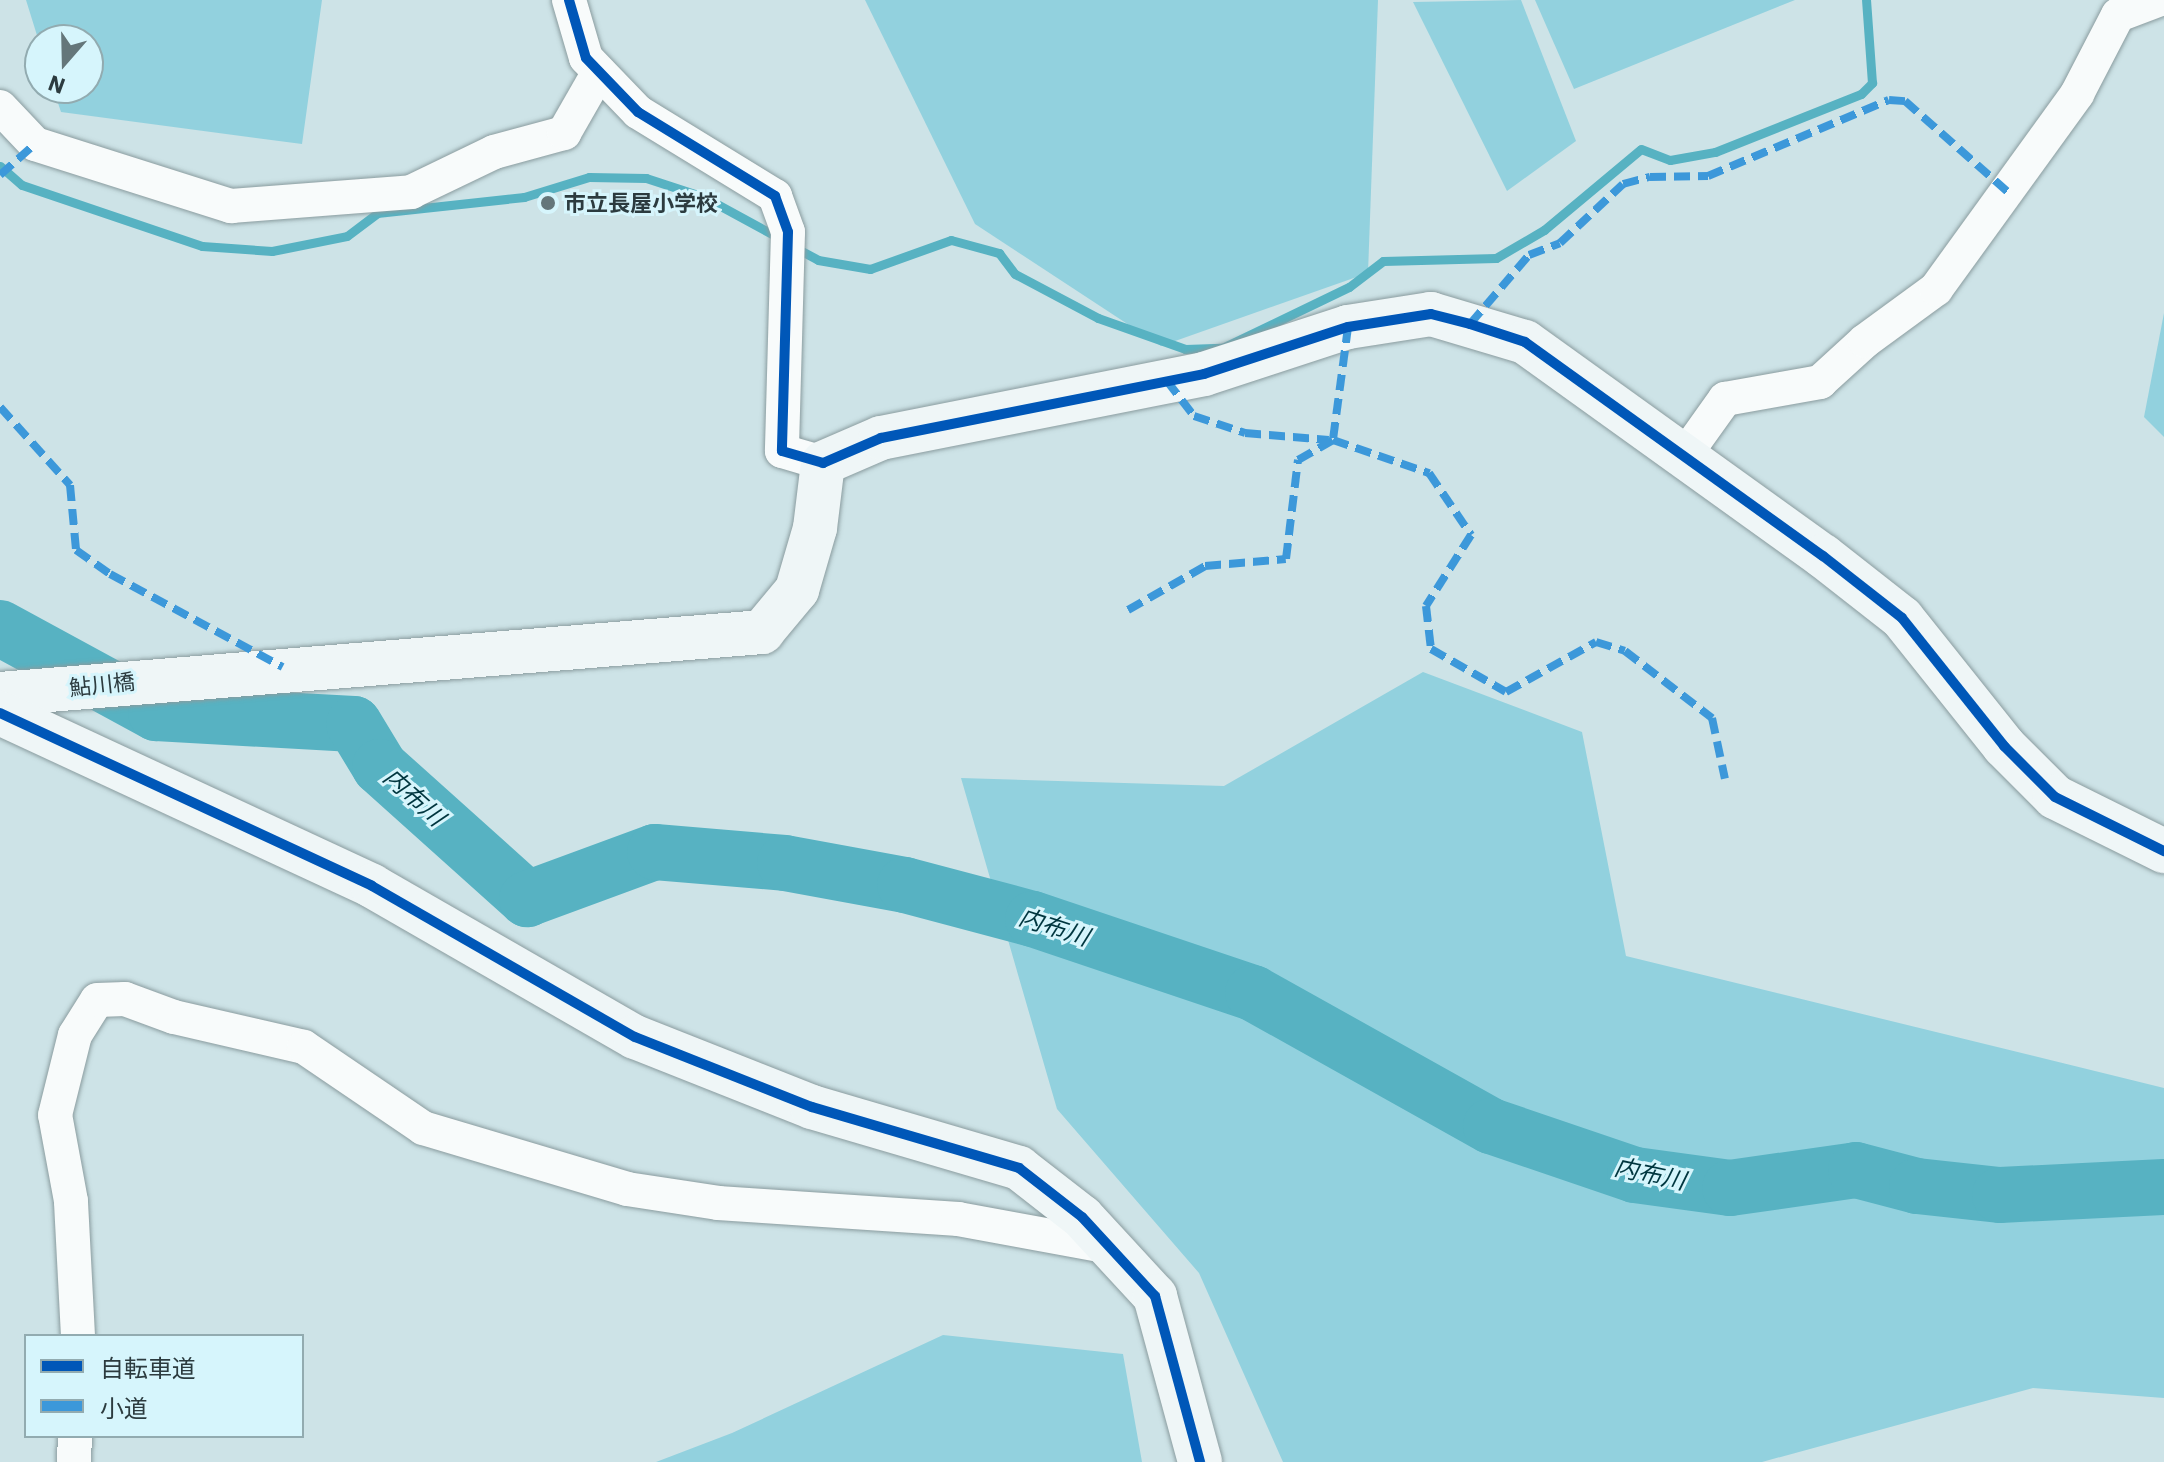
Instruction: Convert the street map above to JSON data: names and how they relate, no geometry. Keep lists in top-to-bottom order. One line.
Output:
{"streets":{"street":["鮎川橋"]},"water":["内布川"],"places":["市立長屋小学校"],"legend":["自転車道","小道"],"north":"bottom"}
